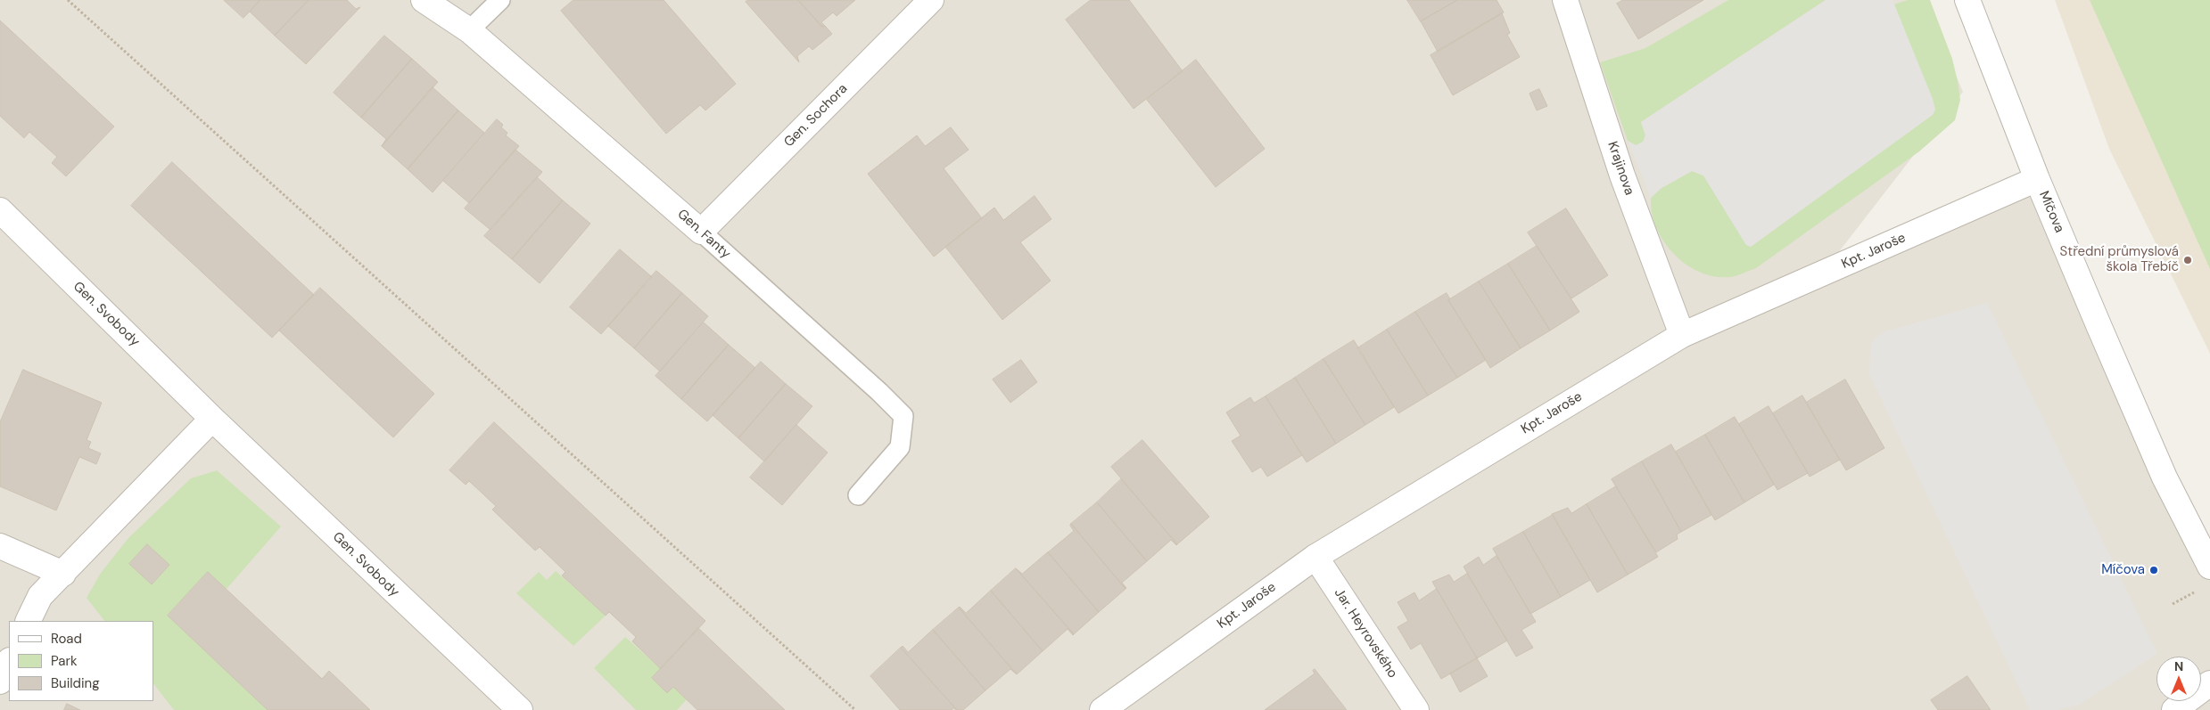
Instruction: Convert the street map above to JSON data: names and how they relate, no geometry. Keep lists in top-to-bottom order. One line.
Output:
{"streets":{"street":["Gen. Sochora","Krajinova","Míčova","Gen. Fanty","Kpt. Jaroše","Gen. Svobody","Jar. Heyrovského"]},"crossings":[["Gen. Sochora","Gen. Fanty"],["Krajinova","Kpt. Jaroše"],["Míčova","Kpt. Jaroše"],["Kpt. Jaroše","Jar. Heyrovského"]],"places":["Střední průmyslová škola Třebíč","Míčova"],"legend":["Road","Park","Building"],"north":"top"}
